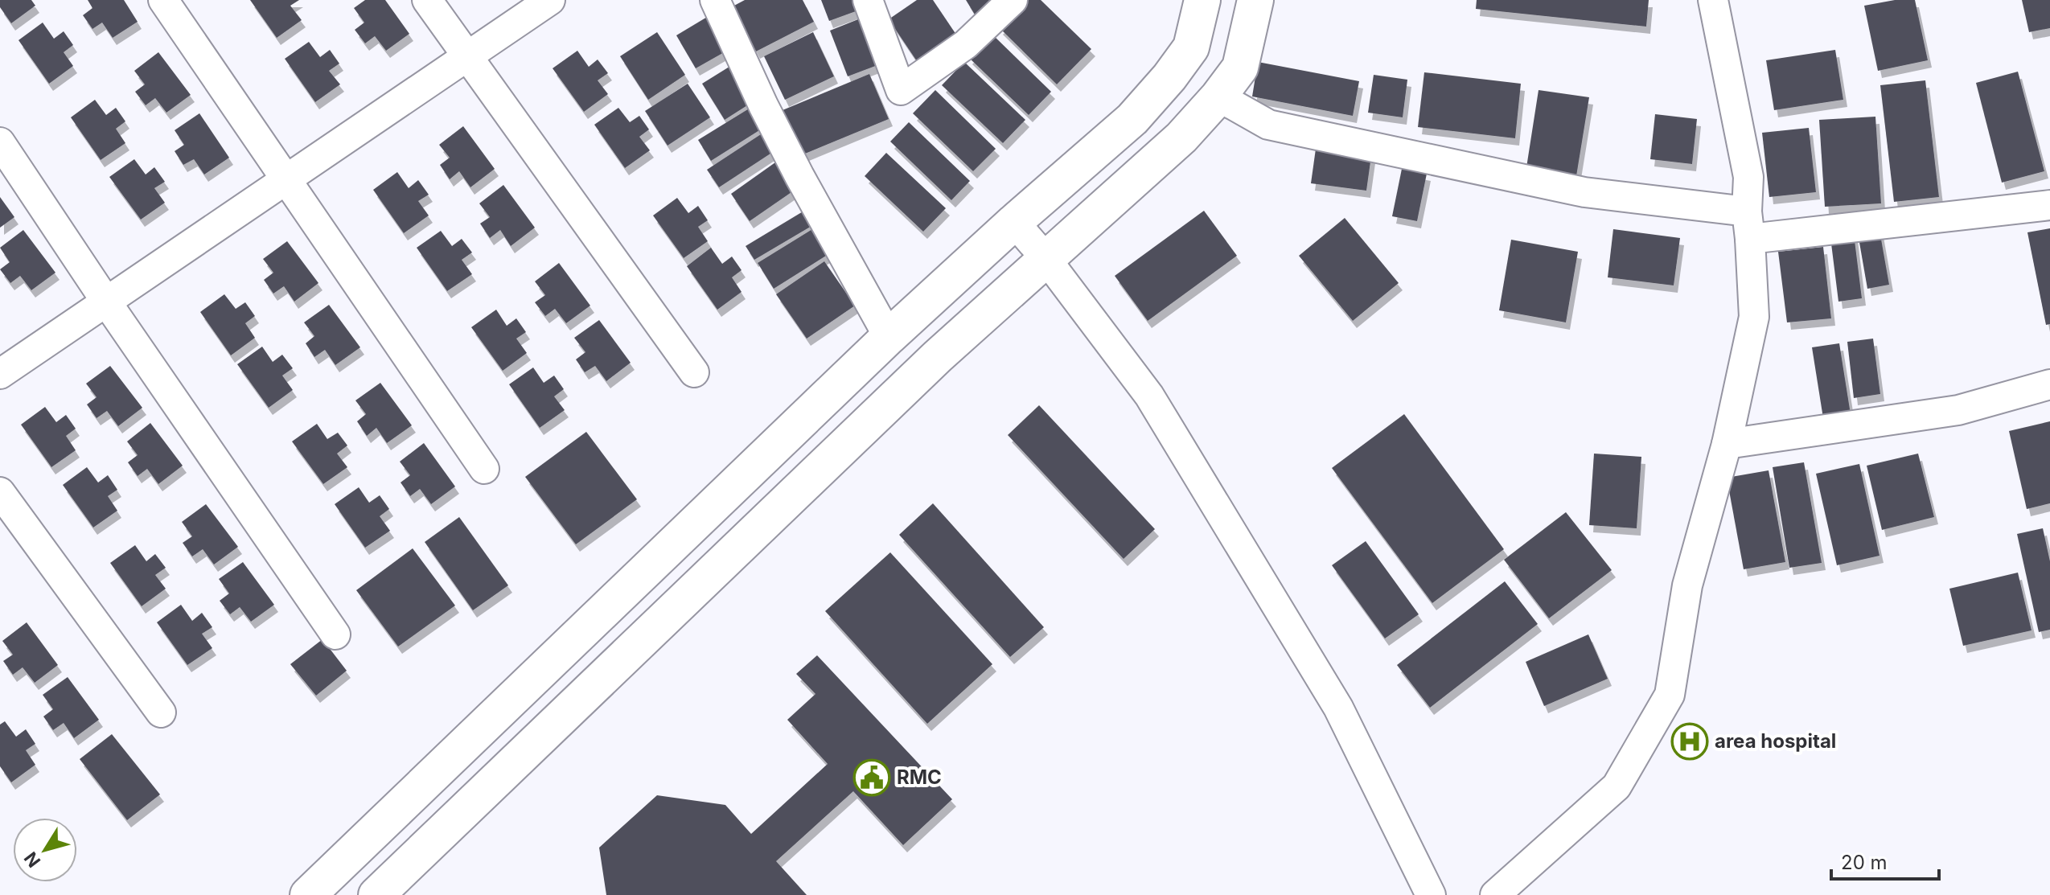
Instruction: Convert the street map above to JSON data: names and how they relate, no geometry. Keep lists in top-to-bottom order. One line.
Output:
{"places":{"hospital":["area hospital"],"public building":["RMC"]},"scale_bar":"20 m","north":"bottom left"}
